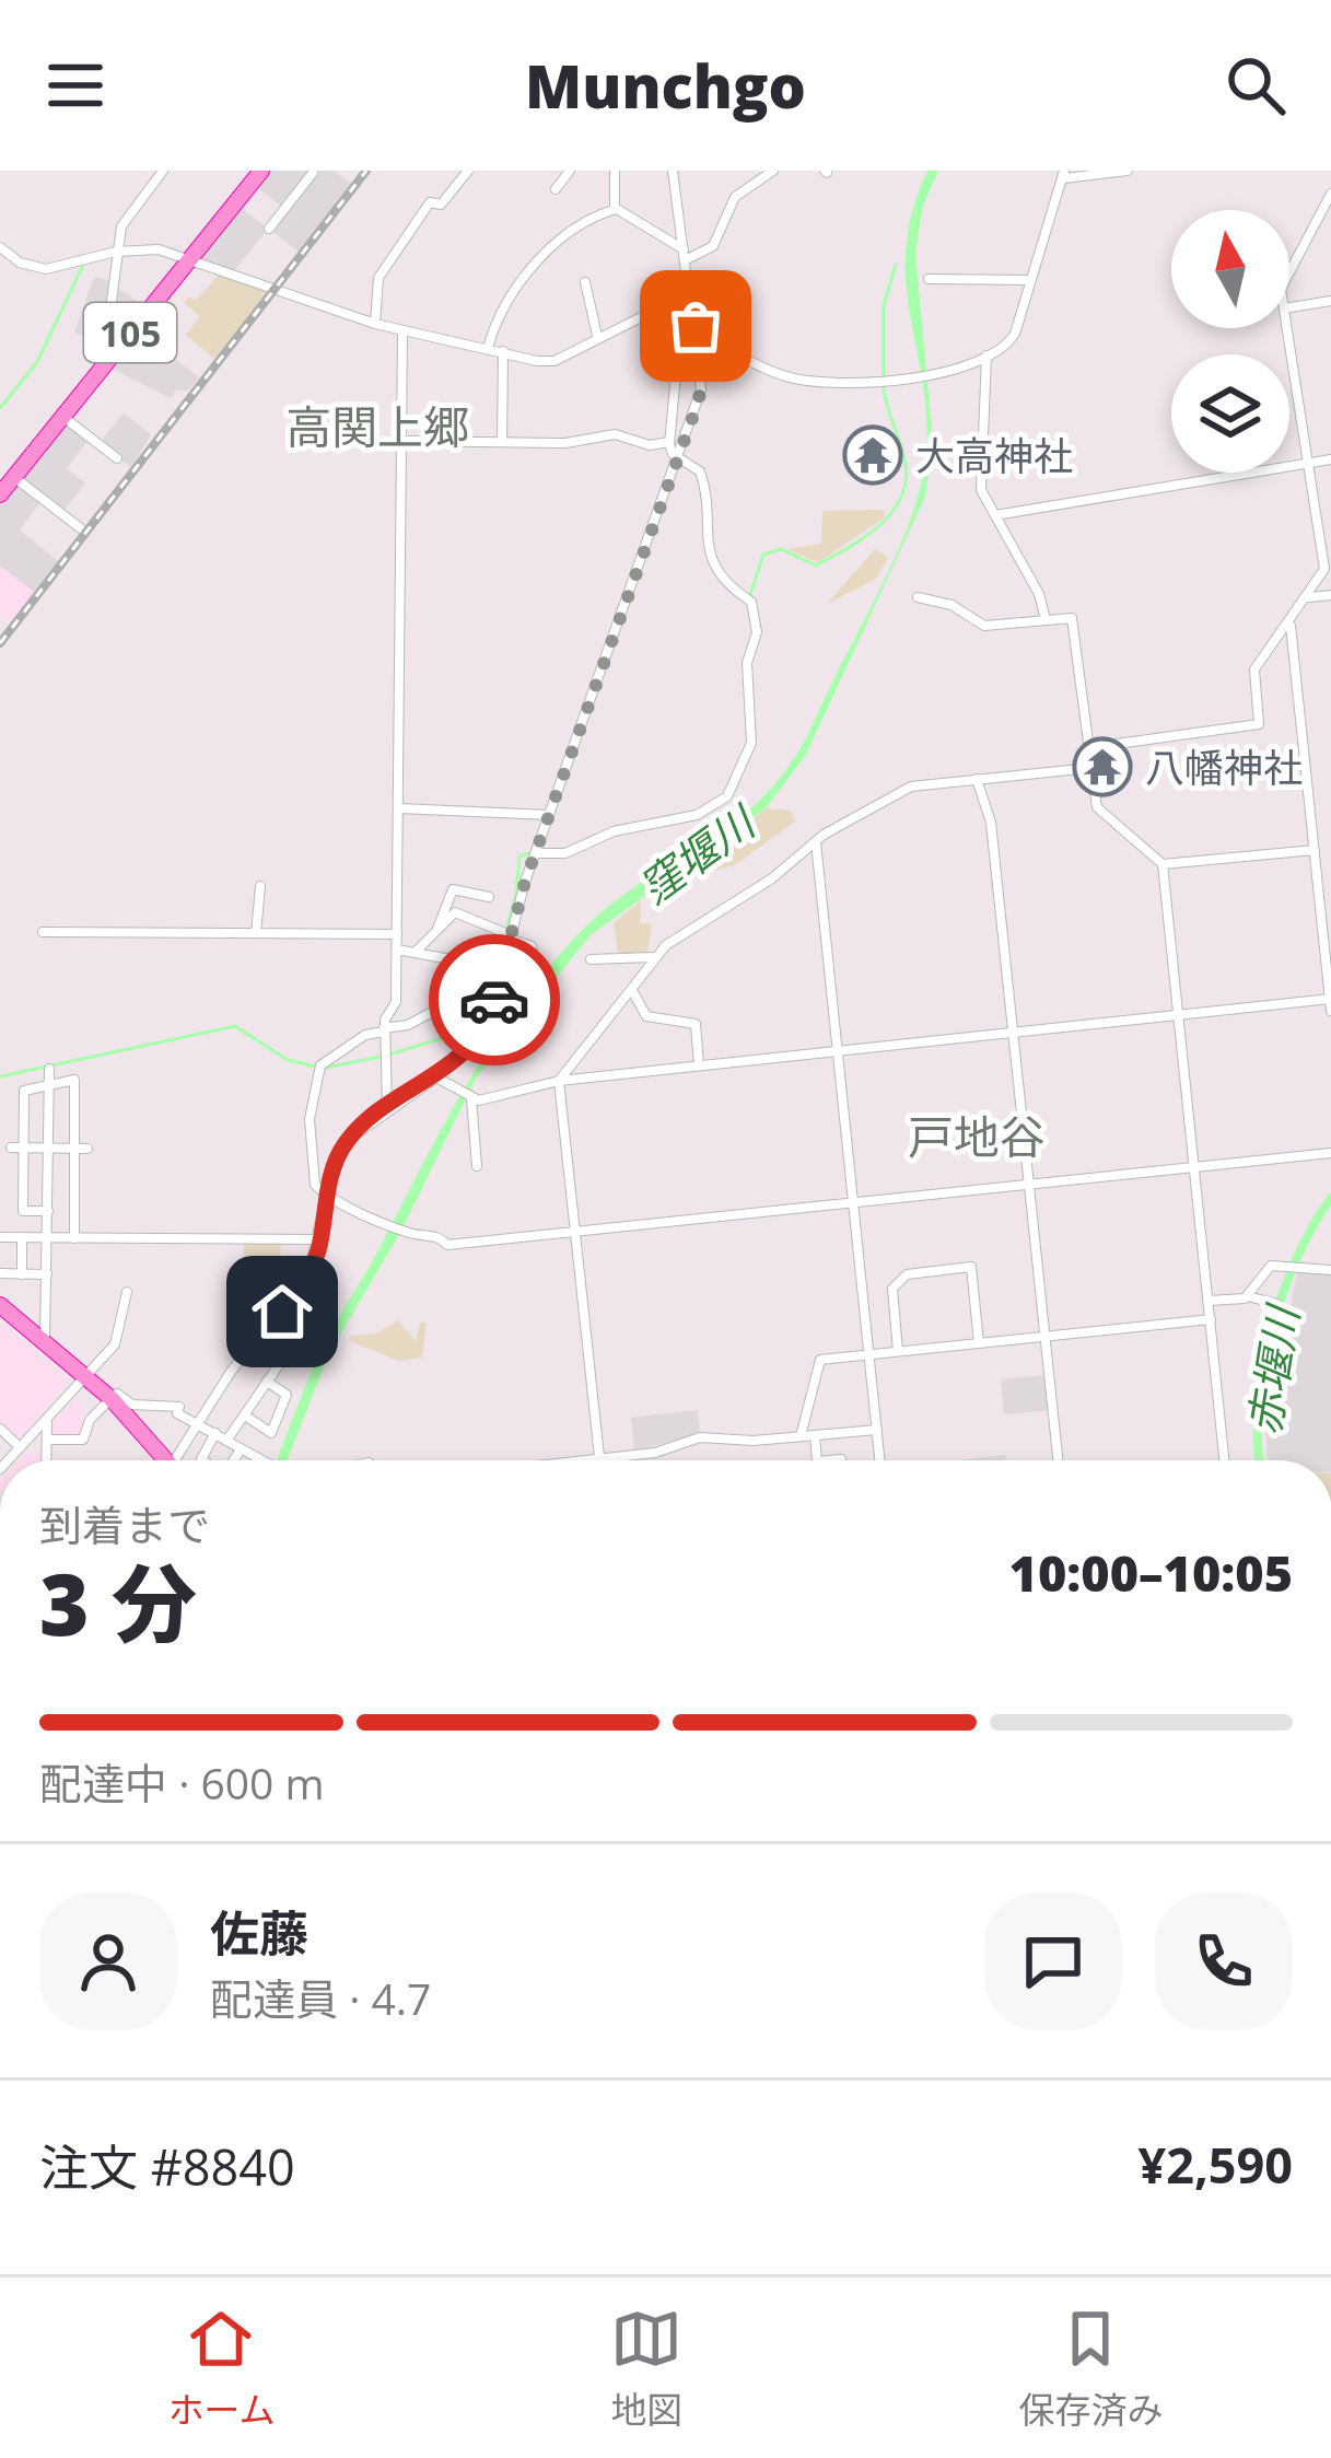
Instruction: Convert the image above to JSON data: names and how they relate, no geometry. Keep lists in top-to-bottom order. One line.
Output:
{"streets":{"highway":["105"]},"districts":["高関上郷","戸地谷"],"water":["窪堰川","赤堰川"],"places":{"temple":["大高神社","八幡神社"]},"north":"top","page":{"header":"Munchgo","heading":["3 分","到着まで","10:00–10:05"],"panel":["佐藤","配達員 · 4.7","注文 #8840","¥2,590"],"bar":"配達中 · 600 m","tabs":["ホーム","地図","保存済み"]}}
